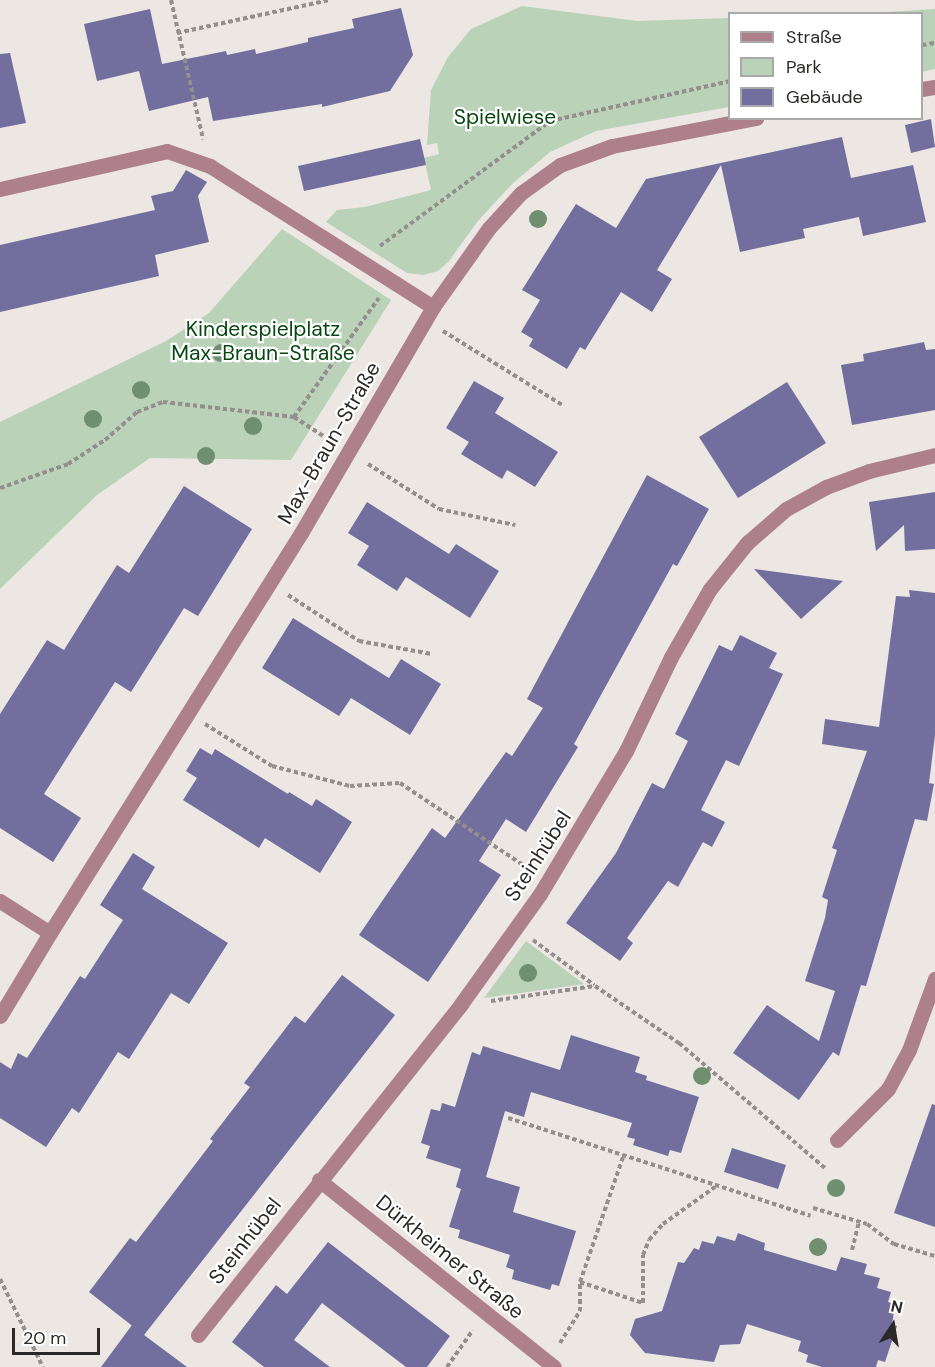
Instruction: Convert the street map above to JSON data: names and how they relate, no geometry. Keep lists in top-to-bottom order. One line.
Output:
{"streets":{"street":["Max-Braun-Straße","Steinhübel","Dürkheimer Straße"]},"crossings":[["Steinhübel","Dürkheimer Straße"]],"parks":["Spielwiese","Kinderspielplatz Max-Braun-Straße"],"legend":["Straße","Park","Gebäude"],"scale_bar":"20 m","north":"top"}
